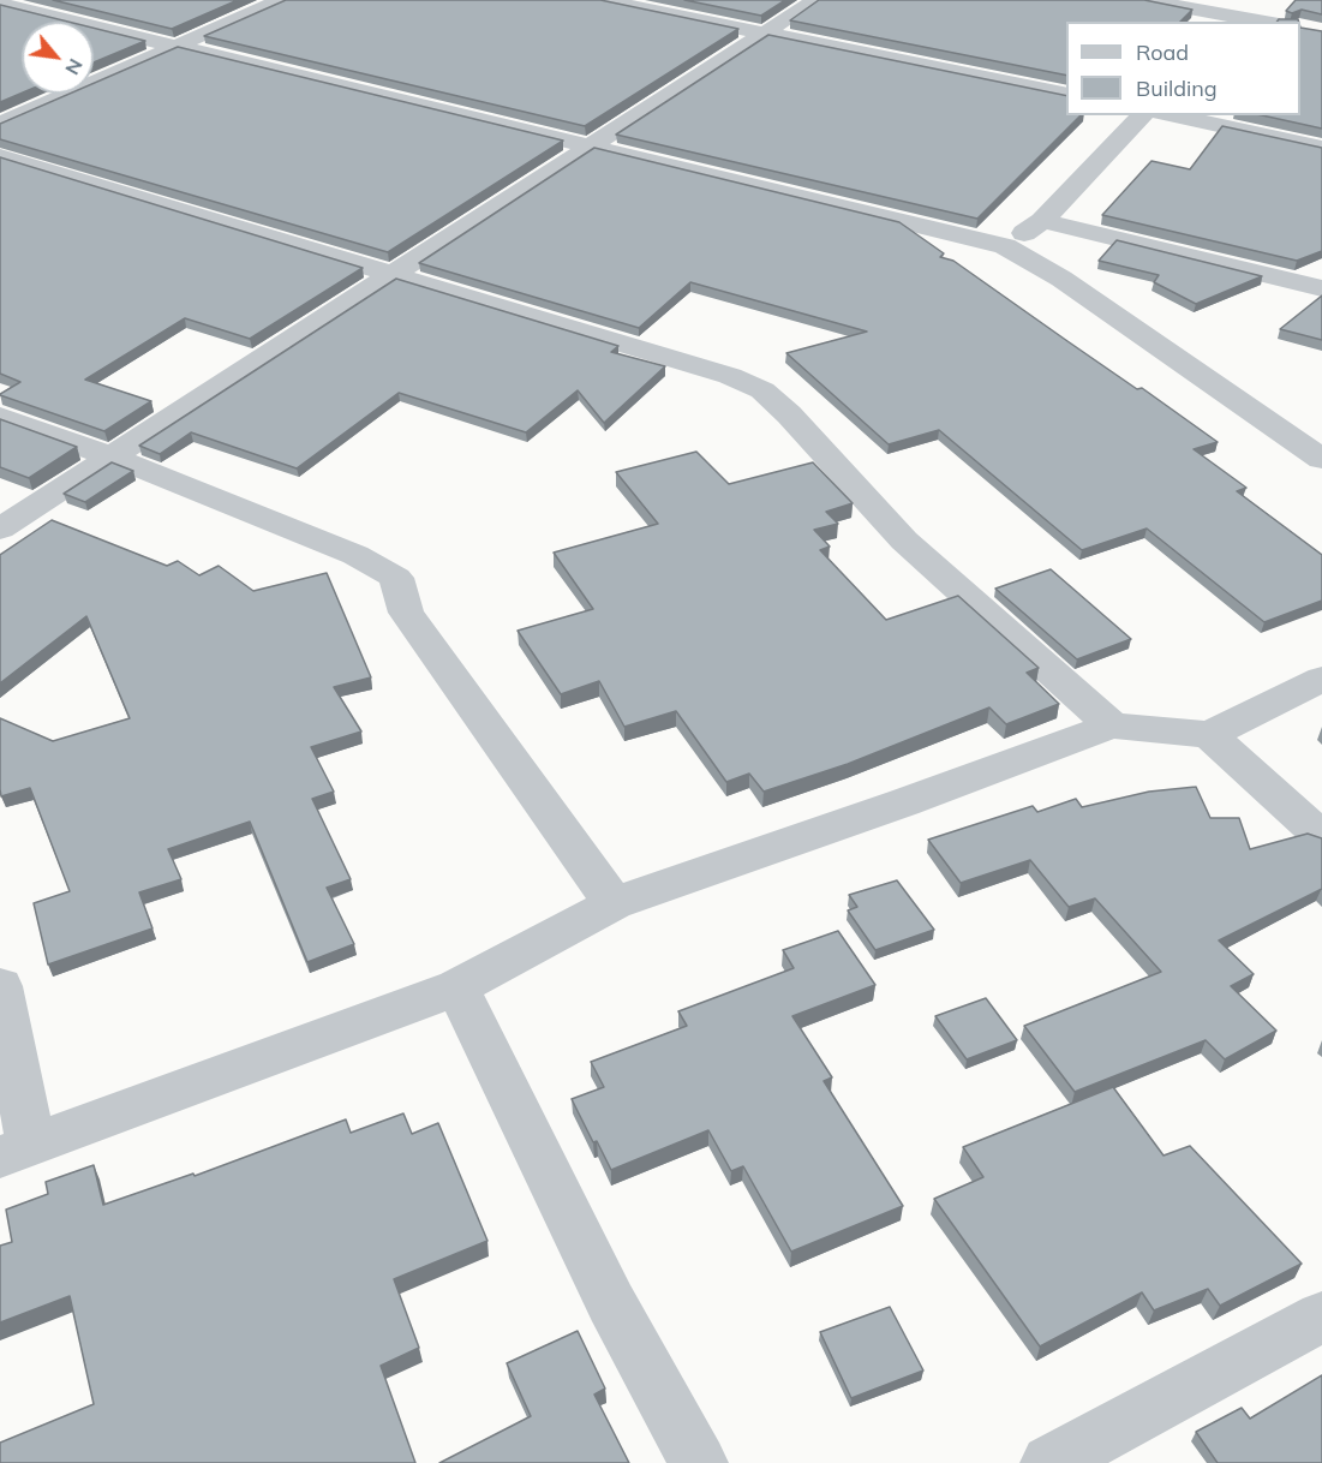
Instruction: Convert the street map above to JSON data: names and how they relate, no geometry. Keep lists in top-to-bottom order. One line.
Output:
{"legend":["Road","Building"],"north":"bottom right"}
